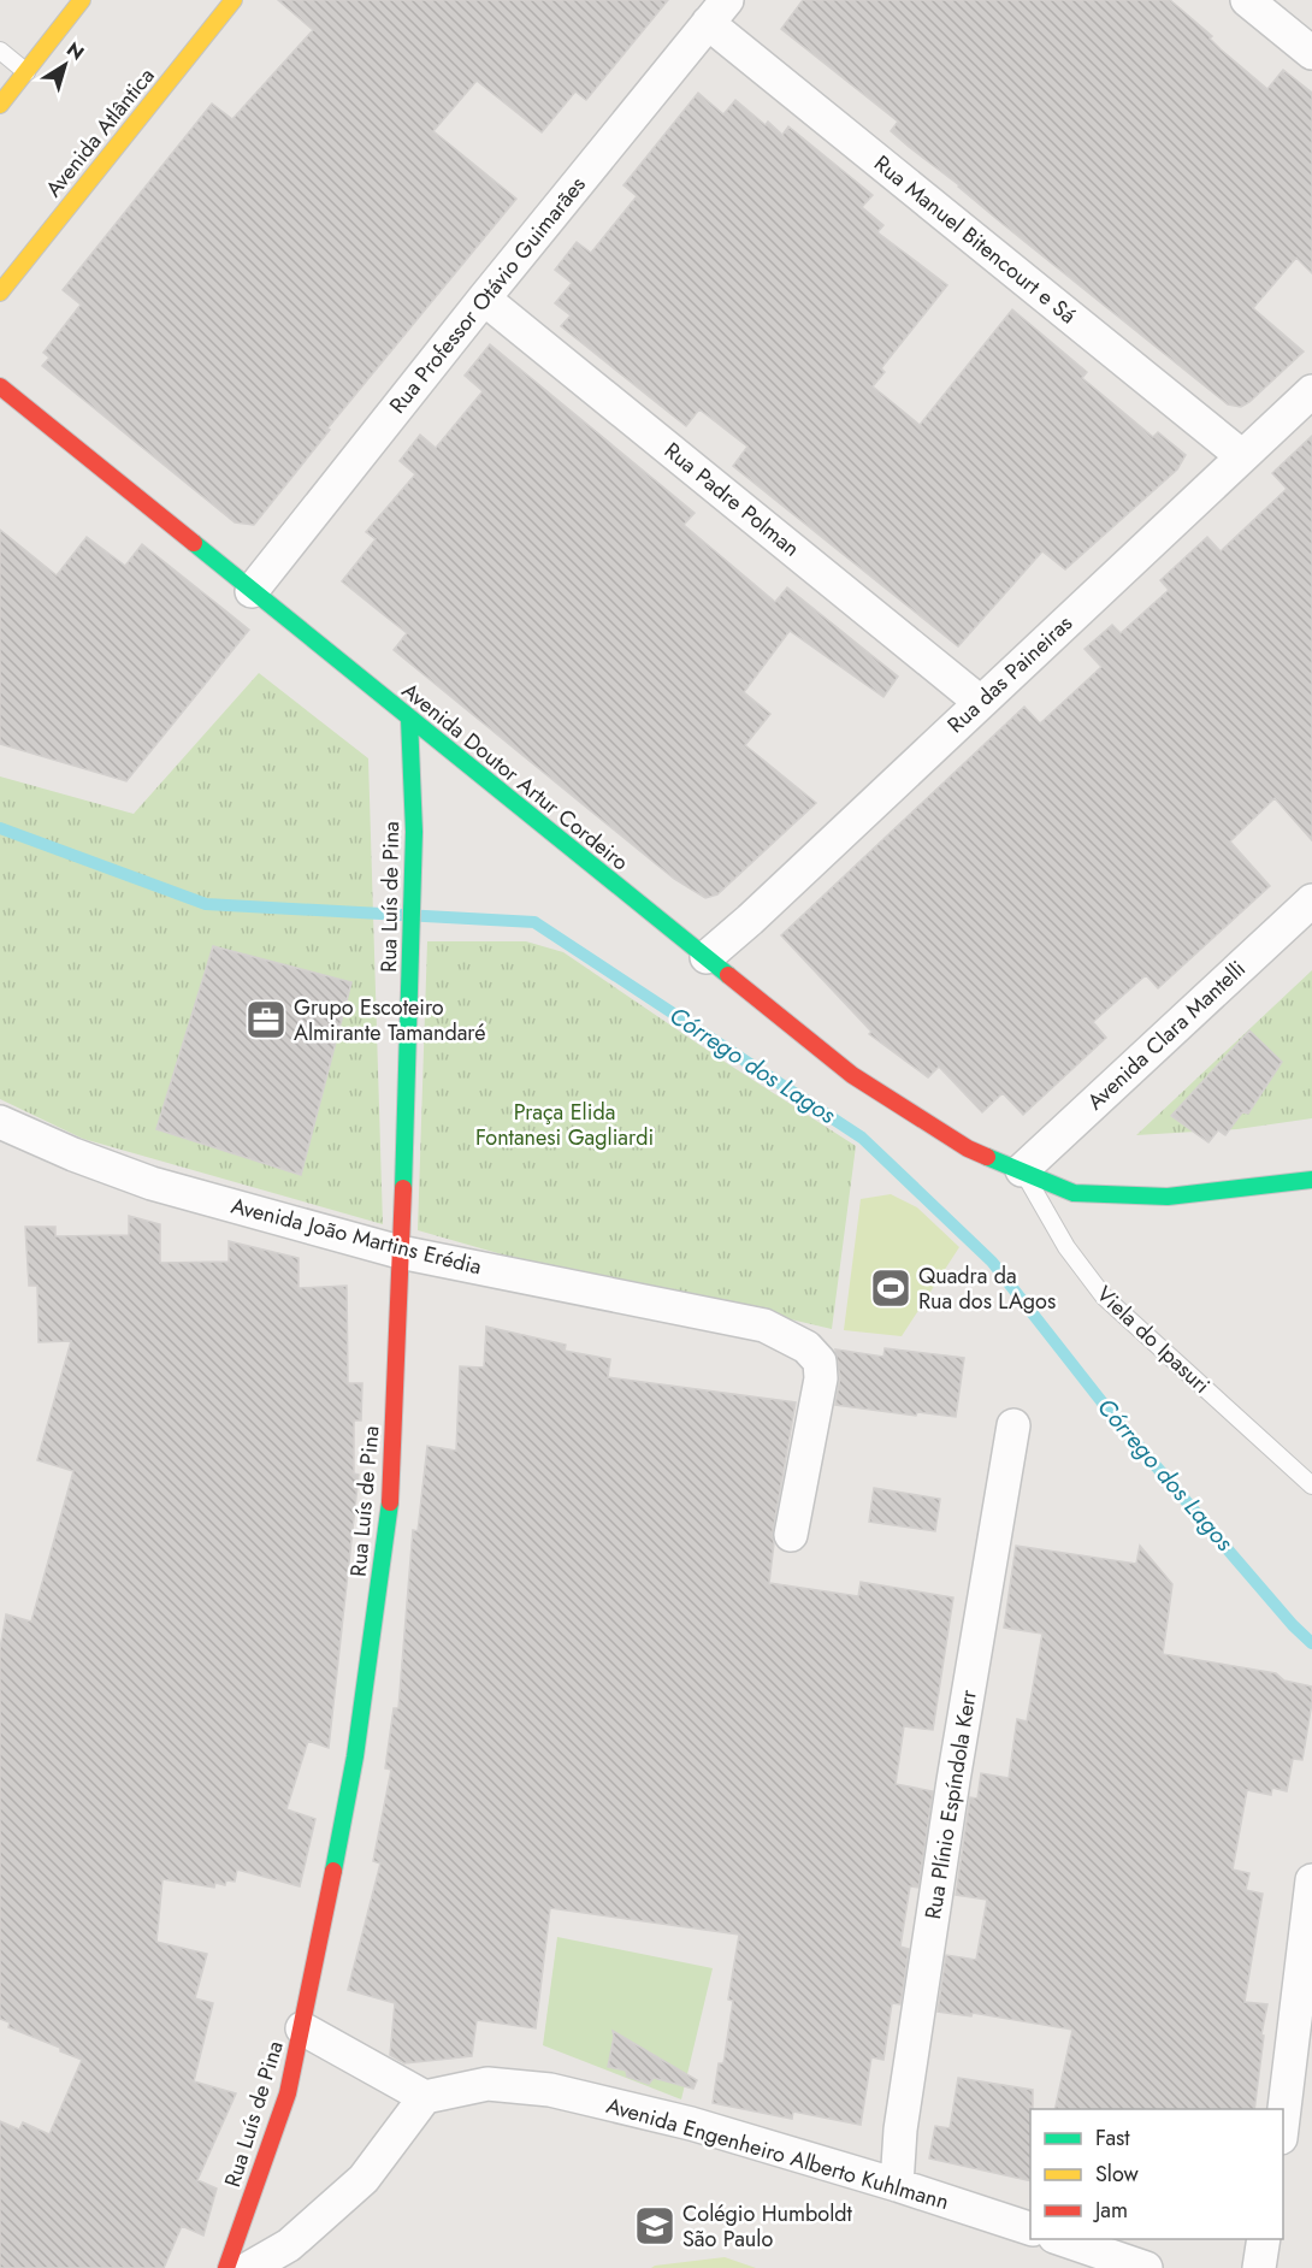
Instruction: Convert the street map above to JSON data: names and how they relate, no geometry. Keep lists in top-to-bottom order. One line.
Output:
{"streets":{"street":["Avenida Atlântica","Rua Manuel Bitencourt e Sá","Rua Professor Otávio Guimarães","Rua Padre Polman","Rua das Paineiras","Avenida Doutor Artur Cordeiro","Rua Luís de Pina","Avenida Clara Mantelli","Avenida João Martins Erédia","Rua Plínio Espíndola Kerr","Avenida Engenheiro Alberto Kuhlmann"],"lane":["Viela do Ipasuri"]},"crossings":[["Rua Manuel Bitencourt e Sá","Rua Professor Otávio Guimarães"],["Rua Manuel Bitencourt e Sá","Rua das Paineiras"],["Rua Professor Otávio Guimarães","Rua Padre Polman"],["Rua Professor Otávio Guimarães","Avenida Doutor Artur Cordeiro"],["Rua Padre Polman","Rua das Paineiras"],["Rua das Paineiras","Avenida Doutor Artur Cordeiro"],["Avenida Doutor Artur Cordeiro","Rua Luís de Pina"],["Avenida Doutor Artur Cordeiro","Avenida Clara Mantelli"],["Avenida Doutor Artur Cordeiro","Viela do Ipasuri"],["Rua Luís de Pina","Avenida João Martins Erédia"],["Avenida Clara Mantelli","Viela do Ipasuri"],["Rua Plínio Espíndola Kerr","Avenida Engenheiro Alberto Kuhlmann"]],"water":["Córrego dos Lagos"],"parks":["Praça Elida Fontanesi Gagliardi"],"places":{"office":["Grupo Escoteiro Almirante Tamandaré"],"sports":["Quadra da Rua dos LAgos"],"school or university":["Colégio Humboldt São Paulo"]},"legend":["Fast","Slow","Jam"],"north":"top right"}
